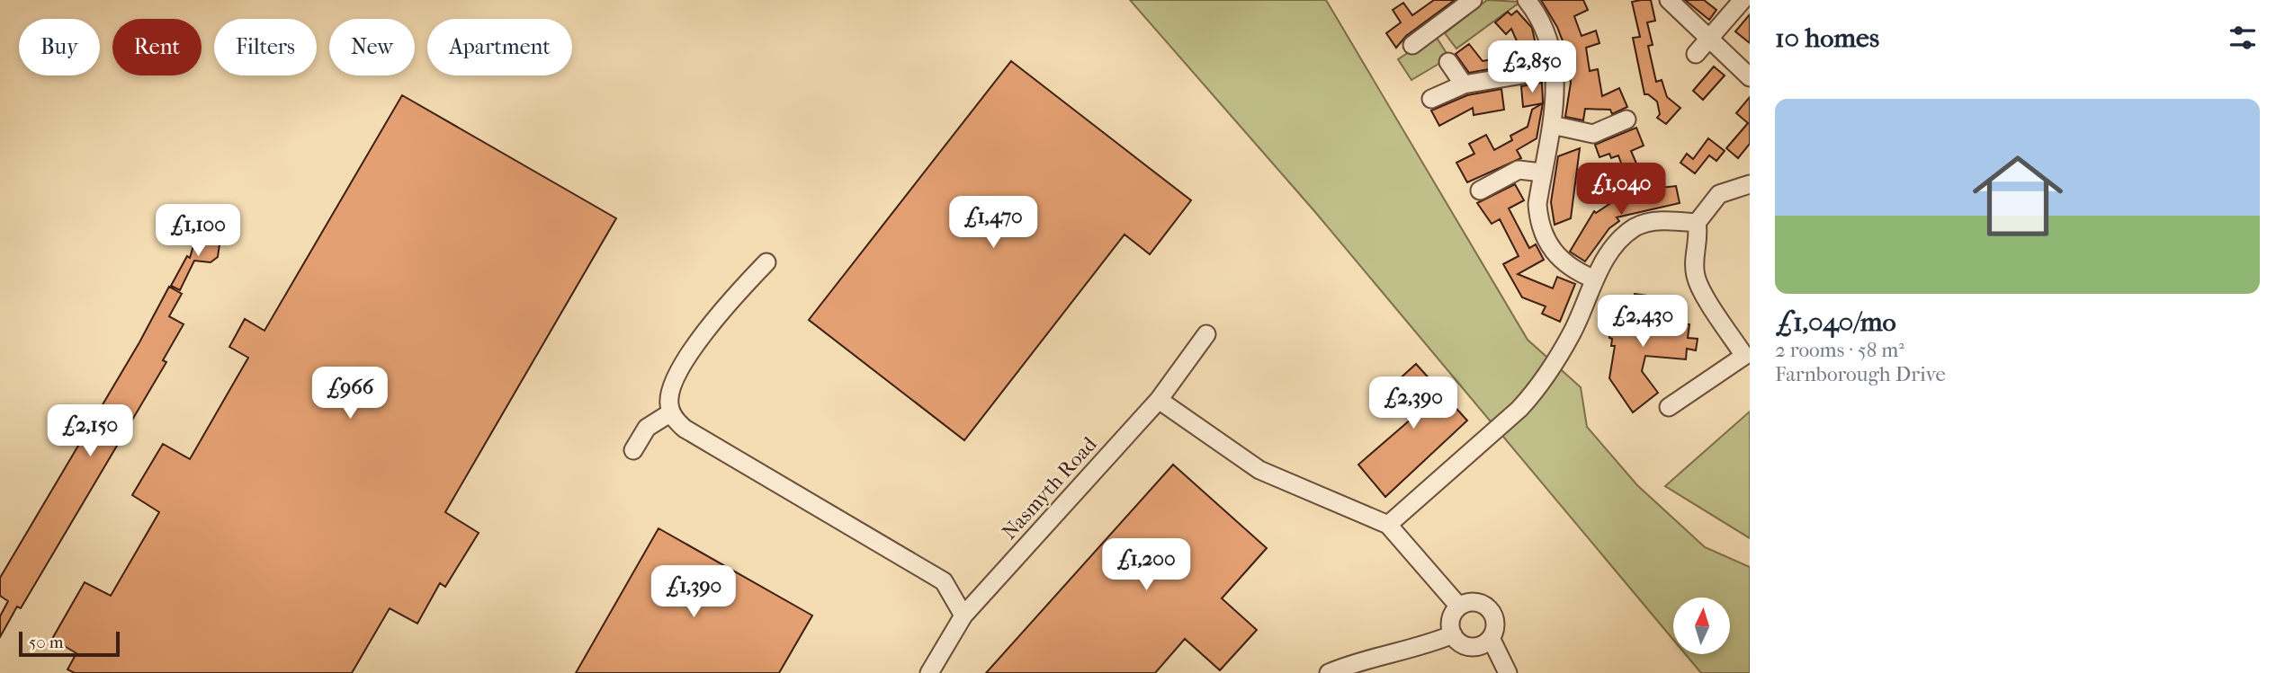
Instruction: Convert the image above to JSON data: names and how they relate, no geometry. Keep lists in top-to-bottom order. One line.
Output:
{"streets":{"street":["Nasmyth Road"]},"scale_bar":"50 m","north":"top","page":{"heading":"10 homes","chip":["Buy","Rent","Filters","New","Apartment"],"price":["£2,850","£1,040","£1,470","£1,100","£2,430","£966","£2,390","£2,150","£1,200","£1,390"],"list":[{"name":"£1,040/mo","note":"2 rooms · 58 m² · Farnborough Drive"}],"scale":"50 m"}}
